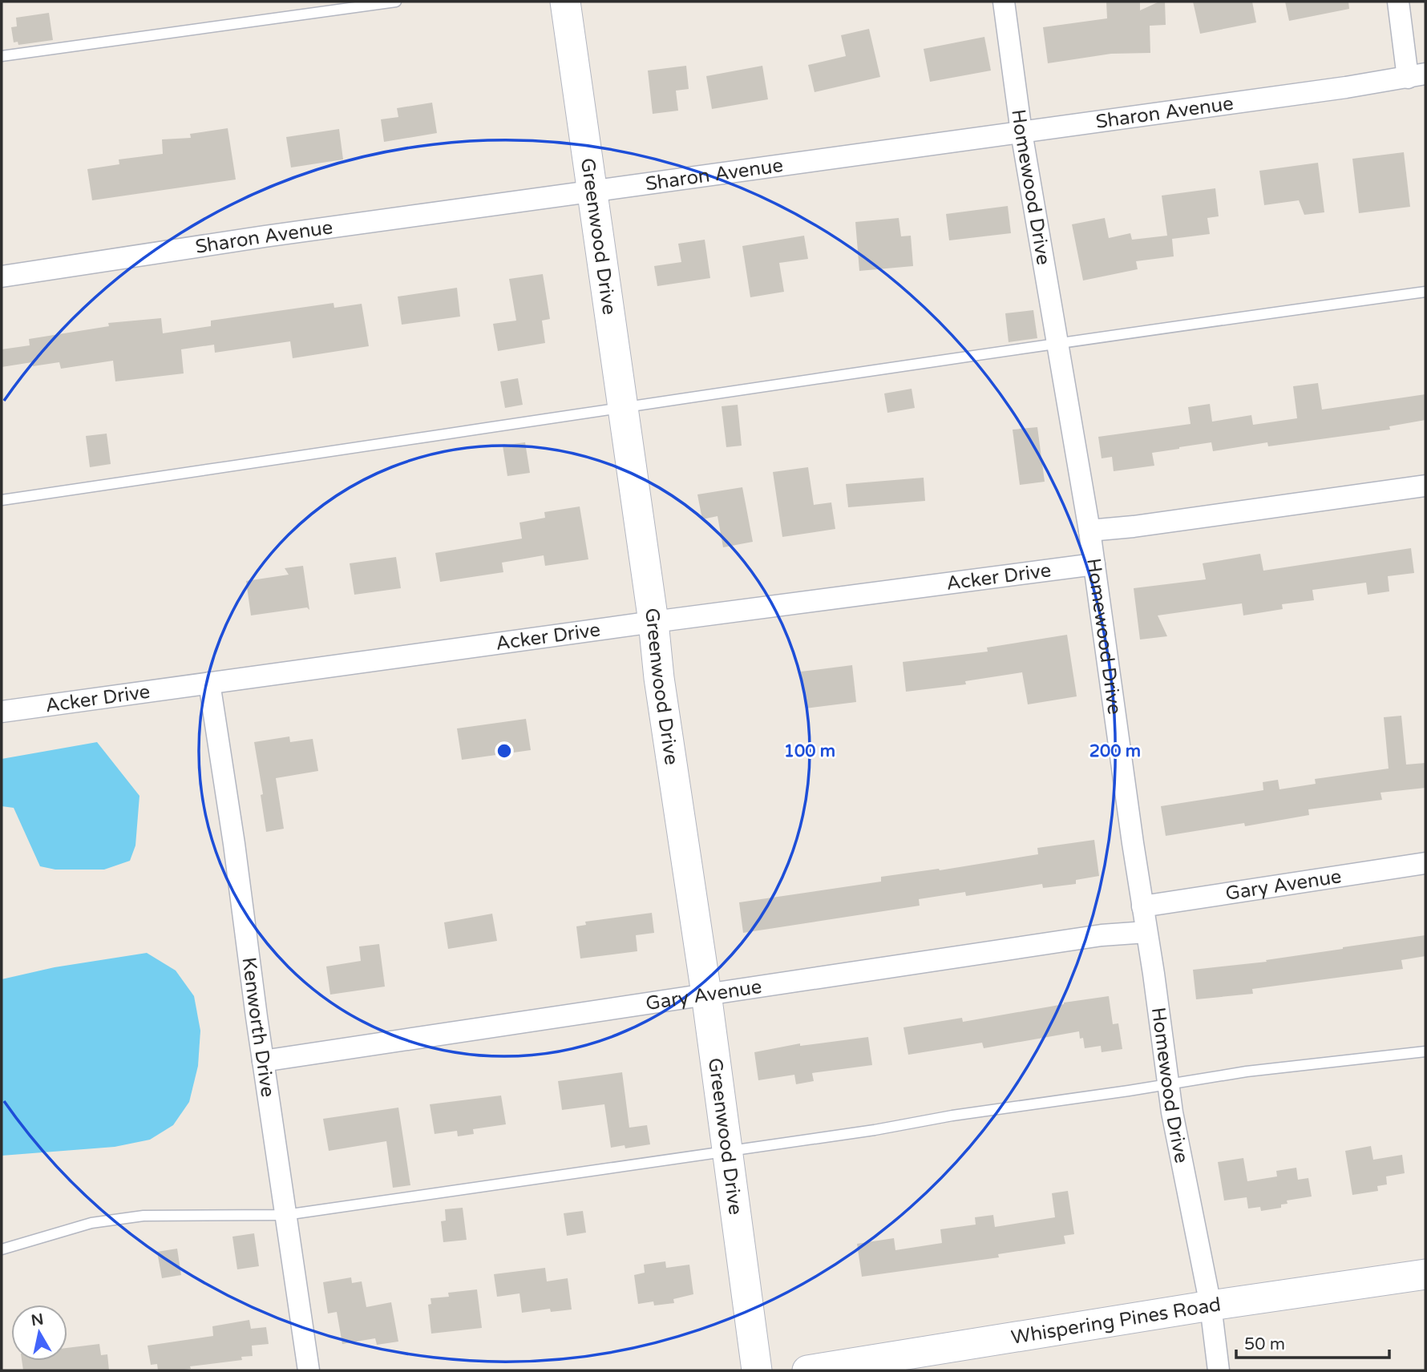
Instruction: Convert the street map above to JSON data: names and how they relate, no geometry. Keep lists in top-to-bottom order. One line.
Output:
{"streets":{"street":["Sharon Avenue","Homewood Drive","Greenwood Drive","Acker Drive","Gary Avenue","Kenworth Drive","Whispering Pines Road"]},"crossings":[["Sharon Avenue","Homewood Drive"],["Sharon Avenue","Greenwood Drive"],["Homewood Drive","Acker Drive"],["Homewood Drive","Gary Avenue"],["Homewood Drive","Whispering Pines Road"],["Greenwood Drive","Acker Drive"],["Greenwood Drive","Gary Avenue"],["Acker Drive","Kenworth Drive"],["Gary Avenue","Kenworth Drive"]],"scale_bar":"50 m","north":"top","rings":["100 m","200 m"]}
